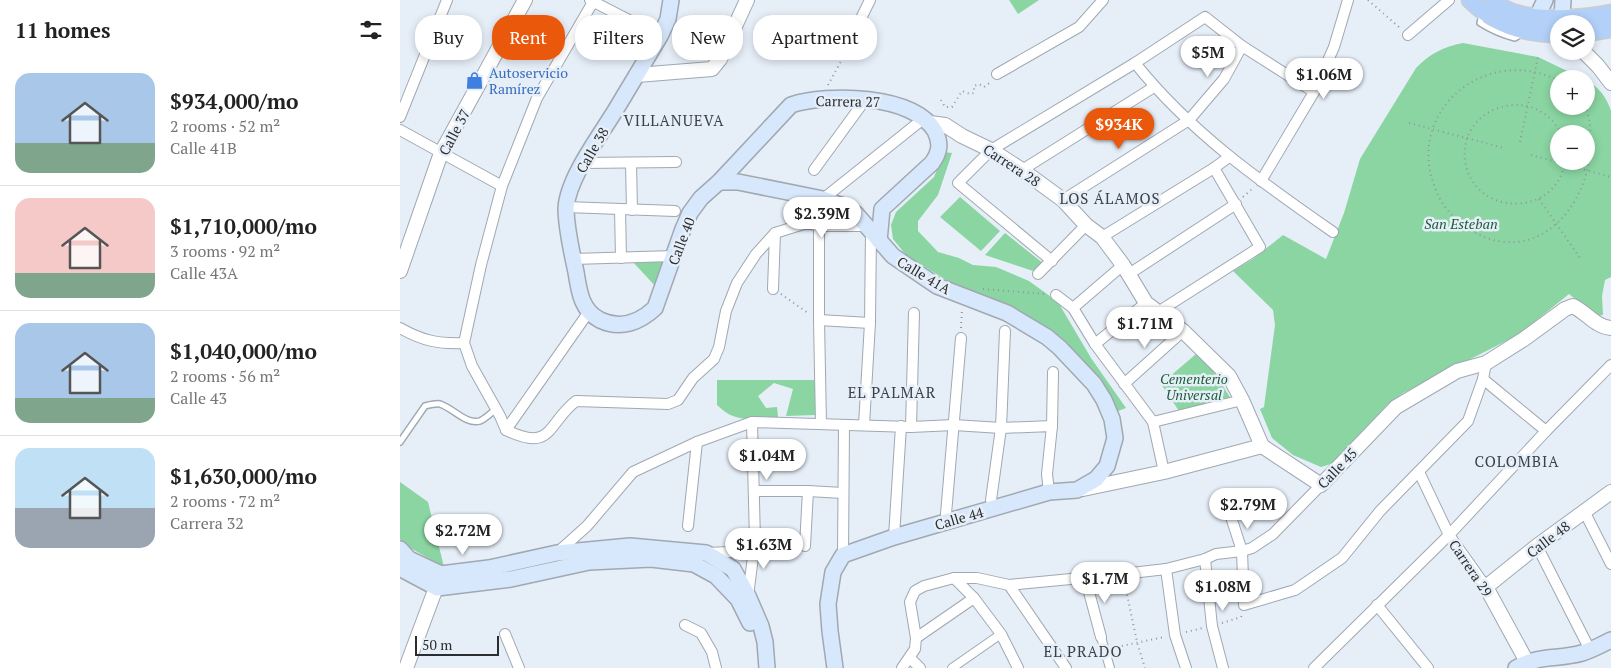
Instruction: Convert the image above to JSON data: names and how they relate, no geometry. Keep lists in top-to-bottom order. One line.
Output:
{"streets":{"main road":["Carrera 27","Calle 38","Calle 40","Calle 41A","Calle 44"],"street":["Calle 37","Carrera 28","Calle 45","Calle 48","Carrera 29"]},"crossings":[["Carrera 27","Carrera 28"],["Carrera 27","Calle 40"],["Calle 38","Calle 40"],["Carrera 28","Calle 44"],["Calle 40","Calle 41A"],["Calle 41A","Calle 44"],["Calle 48","Carrera 29"]],"districts":["VILLANUEVA","LOS ÁLAMOS","EL PALMAR","COLOMBIA","EL PRADO"],"parks":["San Esteban","Cementerio Universal"],"places":{"shop":["Autoservicio Ramírez"]},"scale_bar":"50 m","page":{"heading":"11 homes","map_buttons":["+","−"],"chip":["Buy","Rent","Filters","New","Apartment"],"price":["$5M","$1.06M","$934K","$2.39M","$1.71M","$1.04M","$2.79M","$2.72M","$1.63M","$1.7M","$1.08M"],"list":[{"name":"$934,000/mo","note":"2 rooms · 52 m² · Calle 41B"},{"name":"$1,710,000/mo","note":"3 rooms · 92 m² · Calle 43A"},{"name":"$1,040,000/mo","note":"2 rooms · 56 m² · Calle 43"},{"name":"$1,630,000/mo","note":"2 rooms · 72 m² · Carrera 32"}],"scale":"50 m"}}
